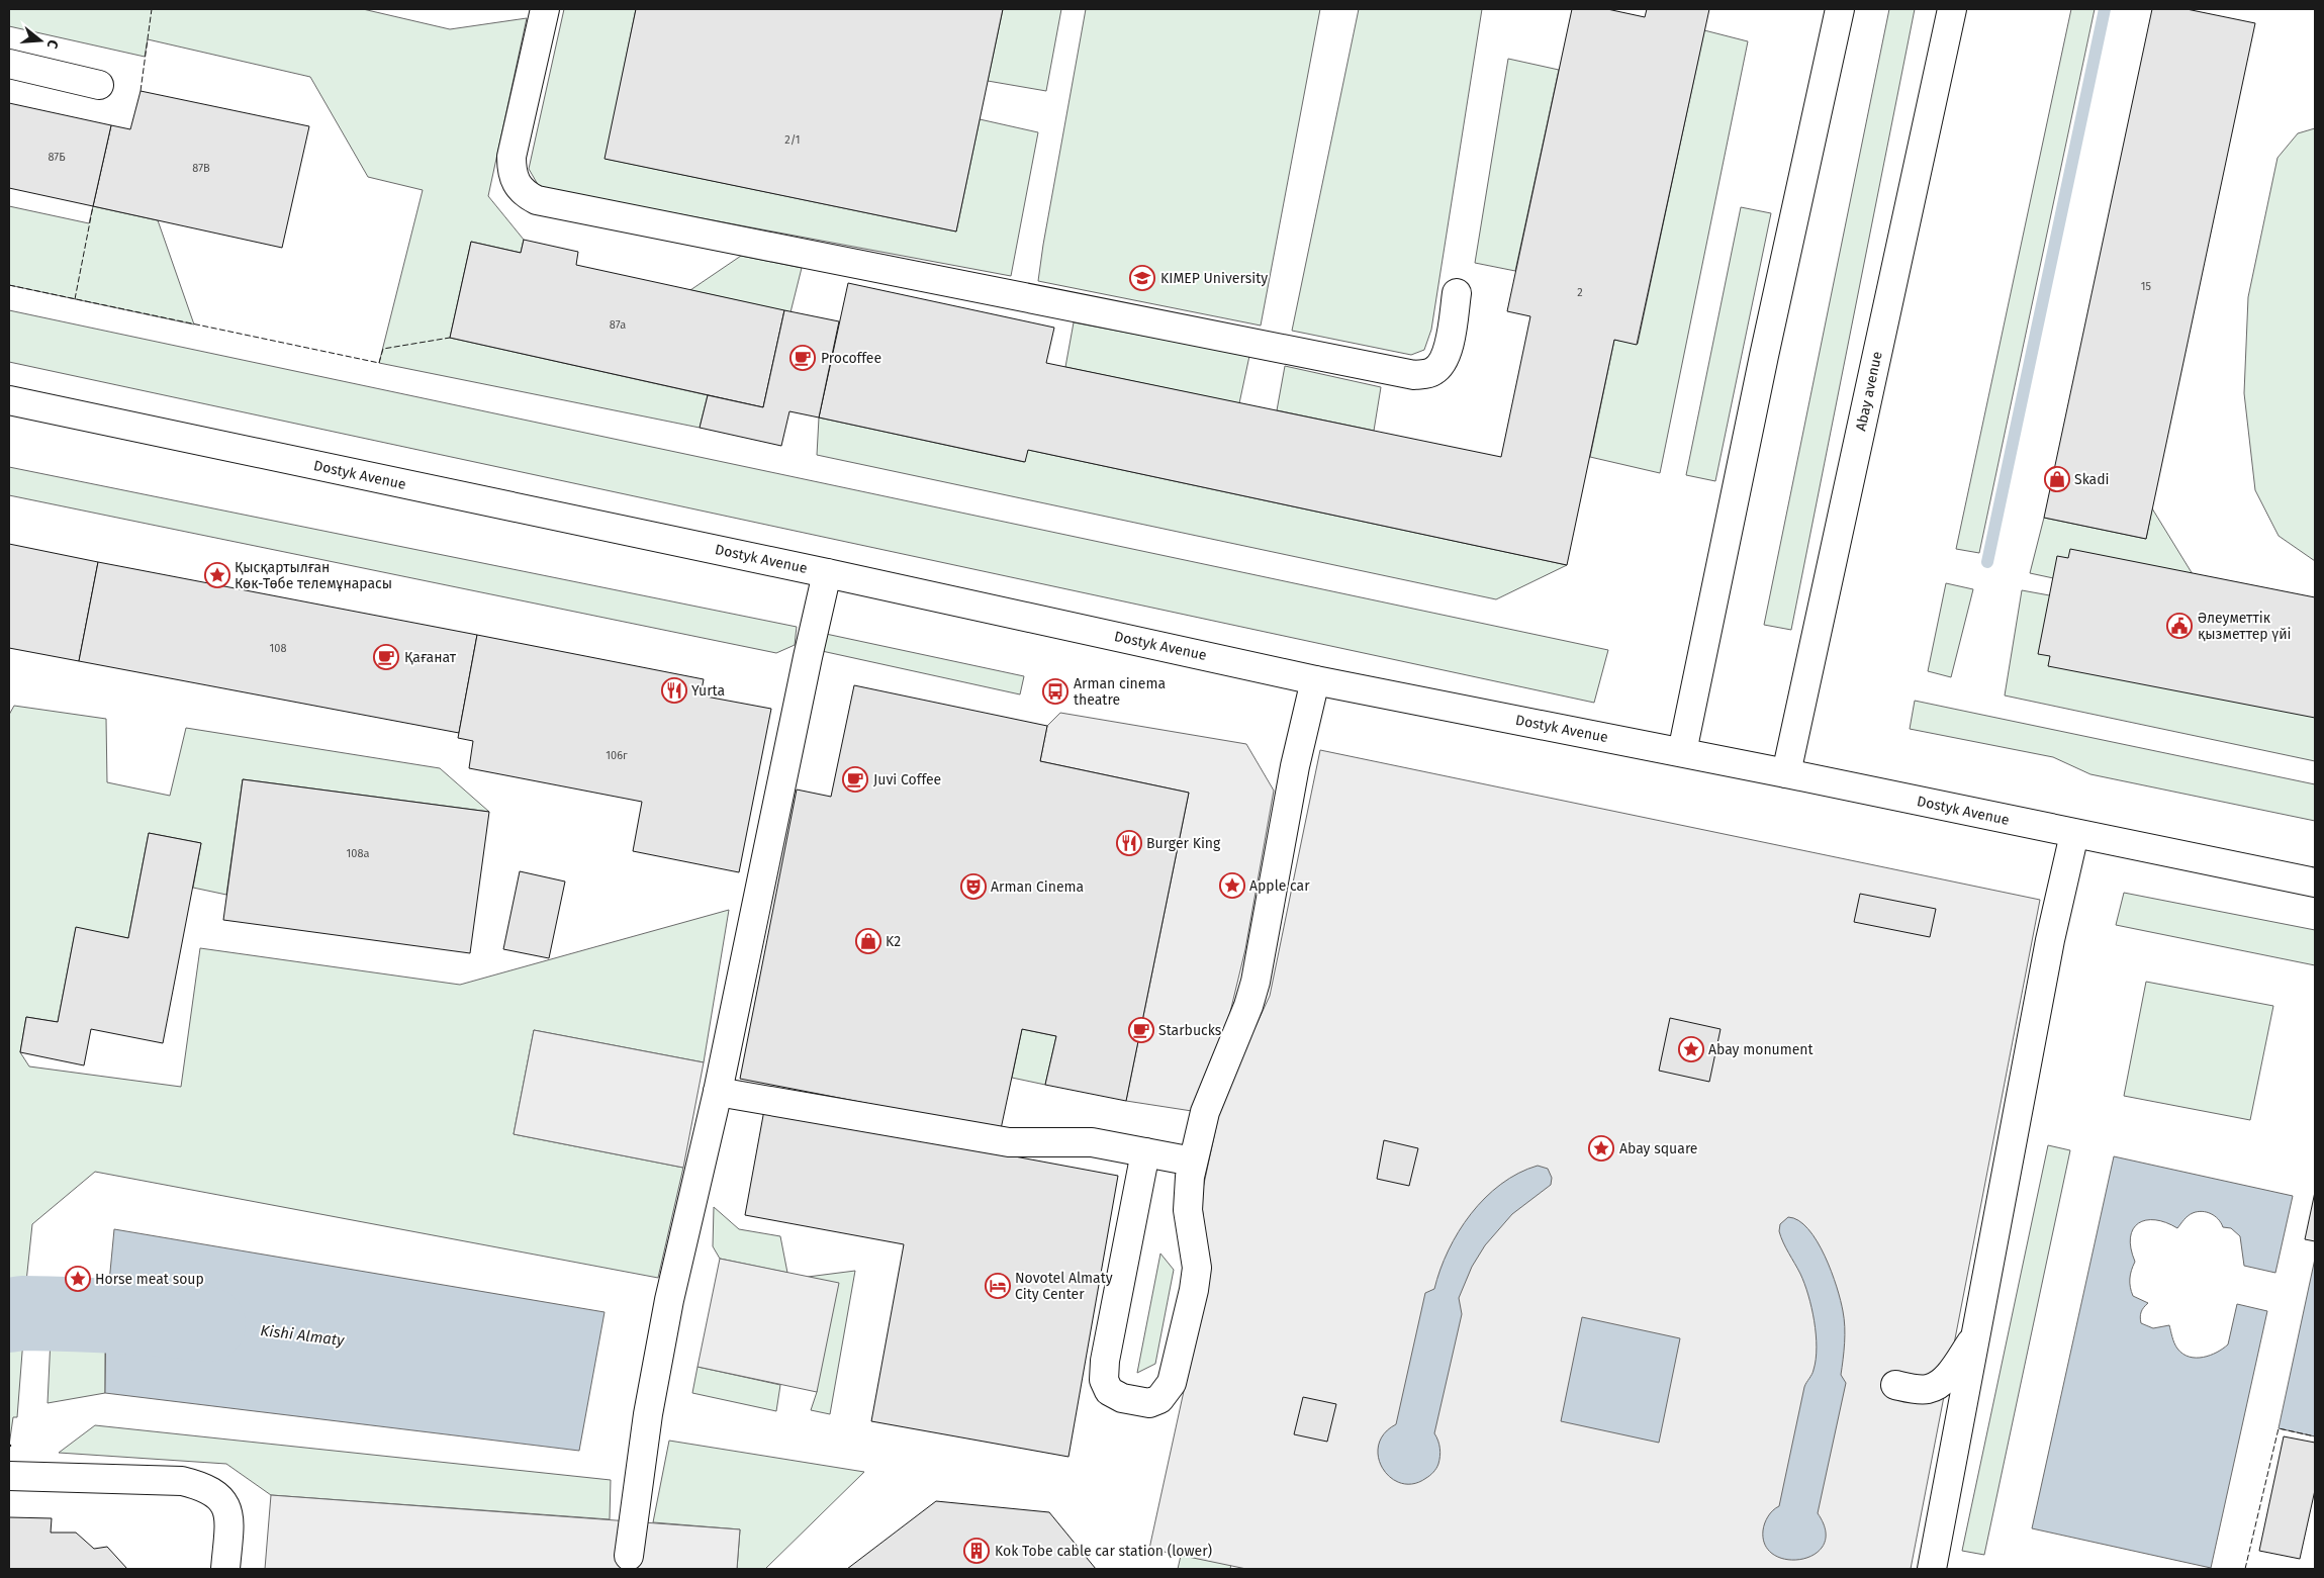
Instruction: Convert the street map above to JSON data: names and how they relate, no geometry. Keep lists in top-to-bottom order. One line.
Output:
{"streets":{"main road":["Abay avenue","Dostyk Avenue"]},"crossings":[["Abay avenue","Dostyk Avenue"]],"water":["Kіshі Almaty"],"places":{"school or university":["KIMEP University"],"cafe":["Procoffee","Қағанат","Juvi Coffee","Starbucks"],"shop":["Skadi","K2"],"place":["Қысқартылған Көк-Төбе телемұнарасы","Apple car","Abay monument","Abay square","Horse meat soup"],"public building":["Әлеуметтік қызметтер үйі"],"restaurant":["Yurta","Burger King"],"bus stop":["Arman cinema theatre"],"theatre":["Arman Cinema"],"hotel":["Novotel Almaty City Center"],"building":["Kok Tobe cable car station (lower)"]},"house_numbers":["2/1","87Б","87В","15","2","87а","108","106г","108а"],"north":"right"}
